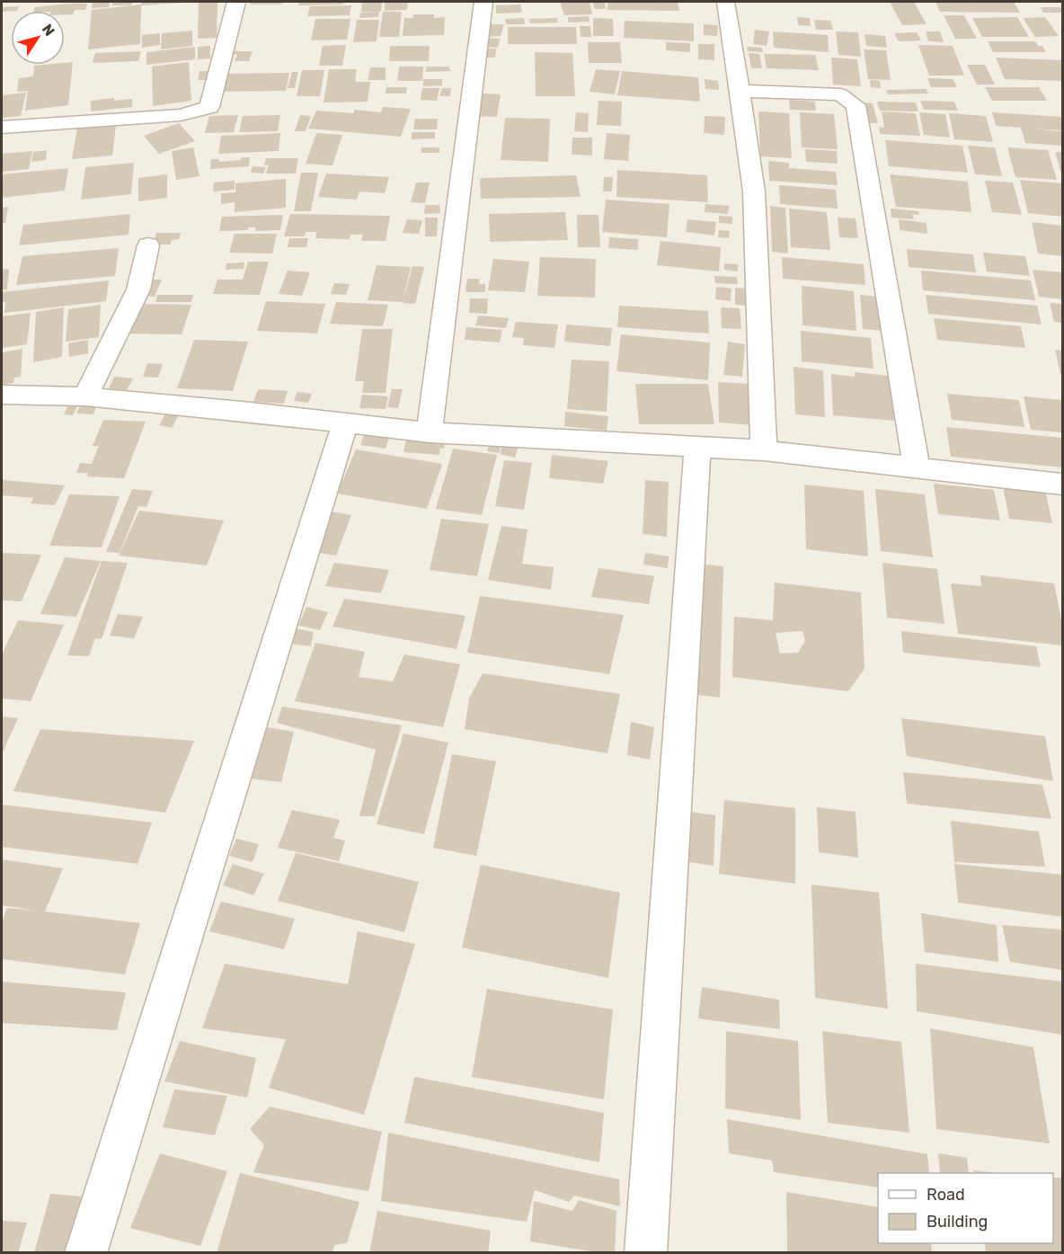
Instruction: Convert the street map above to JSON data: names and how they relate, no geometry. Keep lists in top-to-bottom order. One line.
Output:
{"legend":["Road","Building"],"north":"top right"}
